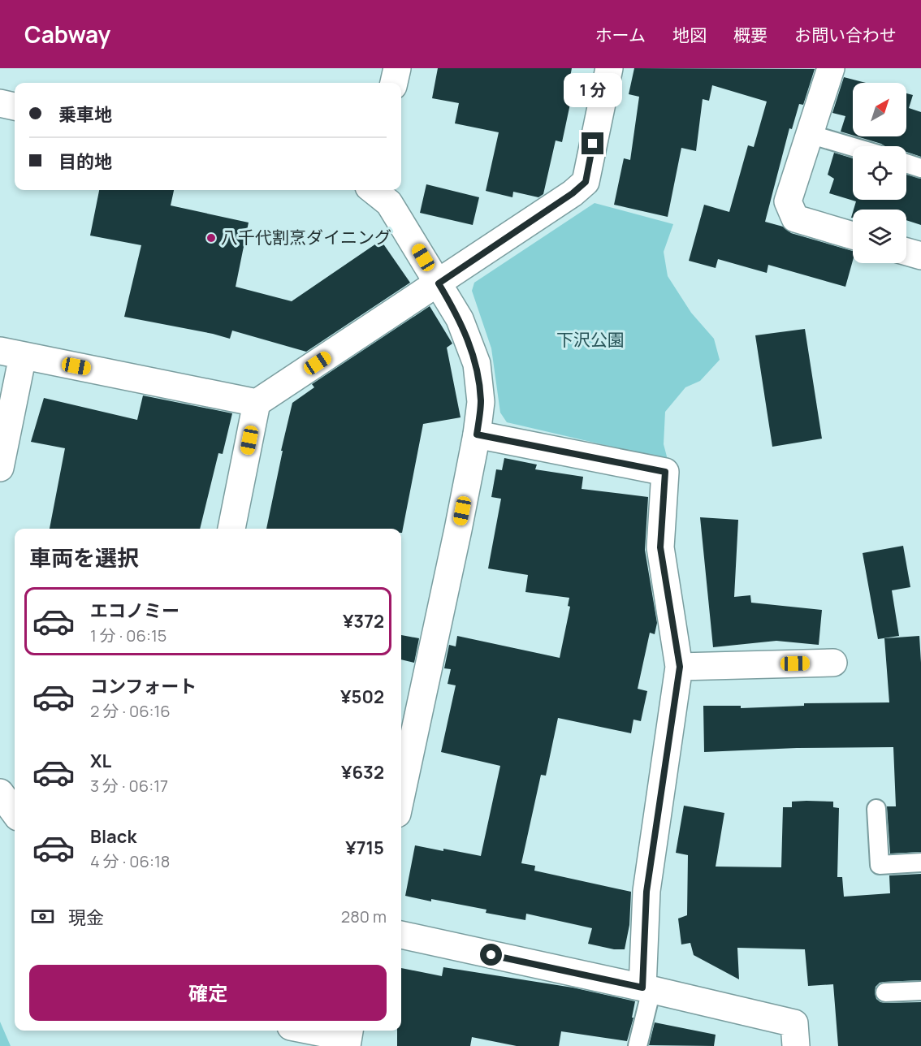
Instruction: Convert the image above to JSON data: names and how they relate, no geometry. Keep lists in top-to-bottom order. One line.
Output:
{"parks":["下沢公園"],"places":["八千代割烹ダイニング"],"north":"top right","page":{"header":"Cabway","nav":["ホーム","地図","概要","お問い合わせ"],"bubble":"1 分","banner":["乗車地","目的地"],"heading":"車両を選択","list":[{"name":"エコノミー","note":"1 分 · 06:15","value":"¥372"},{"name":"コンフォート","note":"2 分 · 06:16","value":"¥502"},{"name":"XL","note":"3 分 · 06:17","value":"¥632"},{"name":"Black","note":"4 分 · 06:18","value":"¥715"}],"pay":["現金","280 m"],"buttons":"確定"}}
